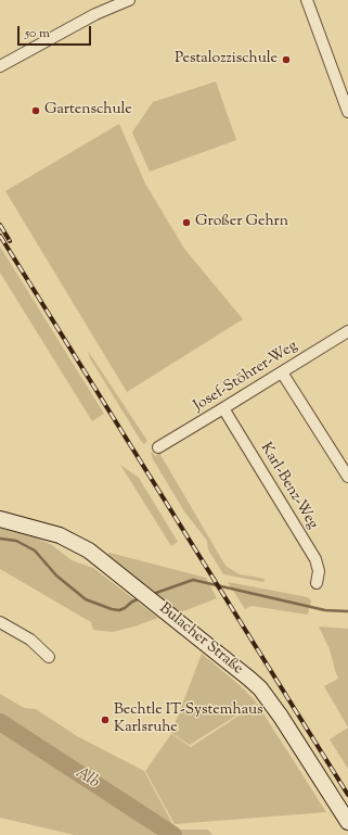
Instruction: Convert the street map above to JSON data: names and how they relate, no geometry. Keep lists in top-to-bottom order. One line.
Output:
{"streets":{"street":["Josef-Stöhrer-Weg","Karl-Benz-Weg","Bulacher Straße"]},"crossings":[["Josef-Stöhrer-Weg","Karl-Benz-Weg"]],"water":["Alb"],"places":["Pestalozzischule","Gartenschule","Großer Gehrn","Bechtle IT-Systemhaus Karlsruhe"],"scale_bar":"50 m"}
